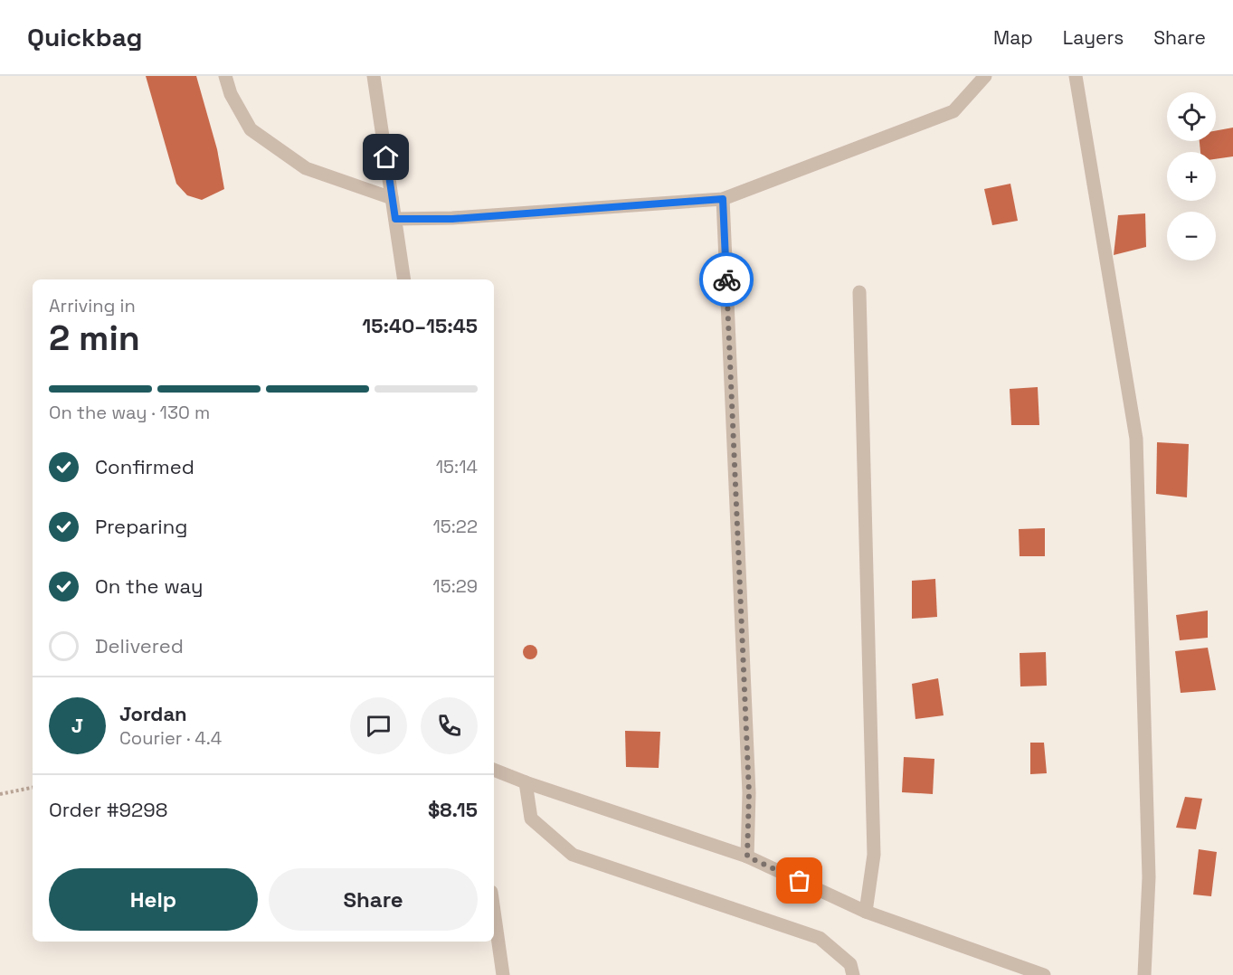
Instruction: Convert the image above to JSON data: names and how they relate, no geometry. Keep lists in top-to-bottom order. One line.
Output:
{"page":{"header":"Quickbag","nav":["Map","Layers","Share"],"map_buttons":["+","−"],"heading":["2 min","Arriving in","15:40–15:45"],"panel":["Jordan","Courier · 4.4","Order #9298","$8.15"],"bar":"On the way · 130 m","list":[["Confirmed","15:14"],["Preparing","15:22"],["On the way","15:29"],"Delivered"],"round":"J","buttons":["Help","Share"]}}
